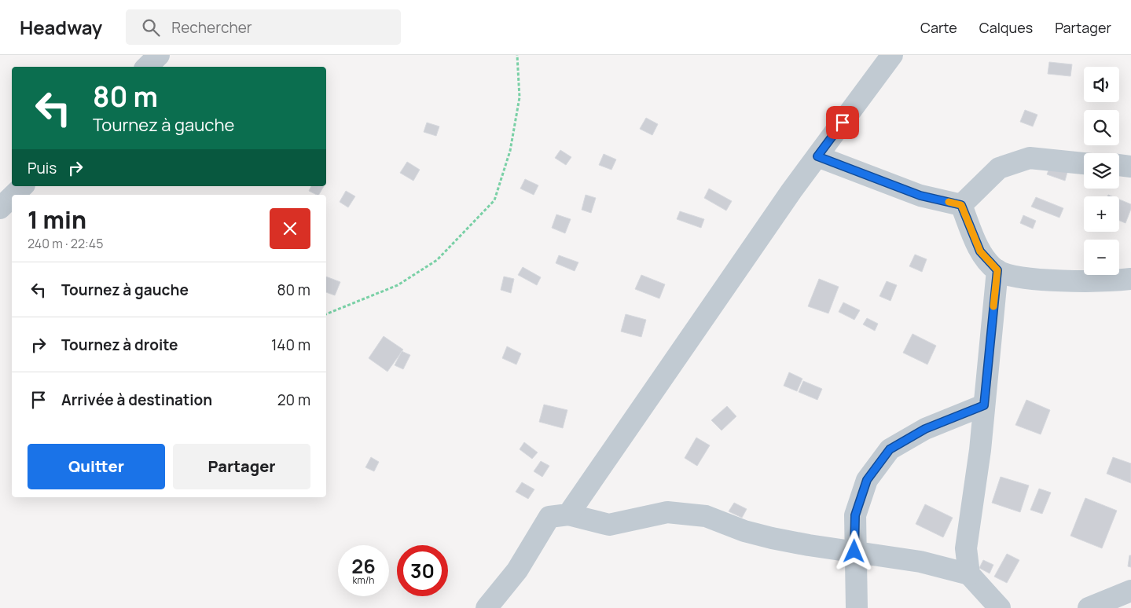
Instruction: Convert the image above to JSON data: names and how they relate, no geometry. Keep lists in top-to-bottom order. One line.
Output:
{"page":{"header":"Headway","search":"Rechercher","nav":["Carte","Calques","Partager"],"map_buttons":["+","−"],"turn":["80 m","Tournez à gauche"],"then":"Puis","heading":["1 min","240 m · 22:45"],"list":[{"name":"Tournez à gauche","value":"80 m"},{"name":"Tournez à droite","value":"140 m"},{"name":"Arrivée à destination","value":"20 m"}],"buttons":["Quitter","Partager"],"speed":"26 km/h","limit":"30"}}
